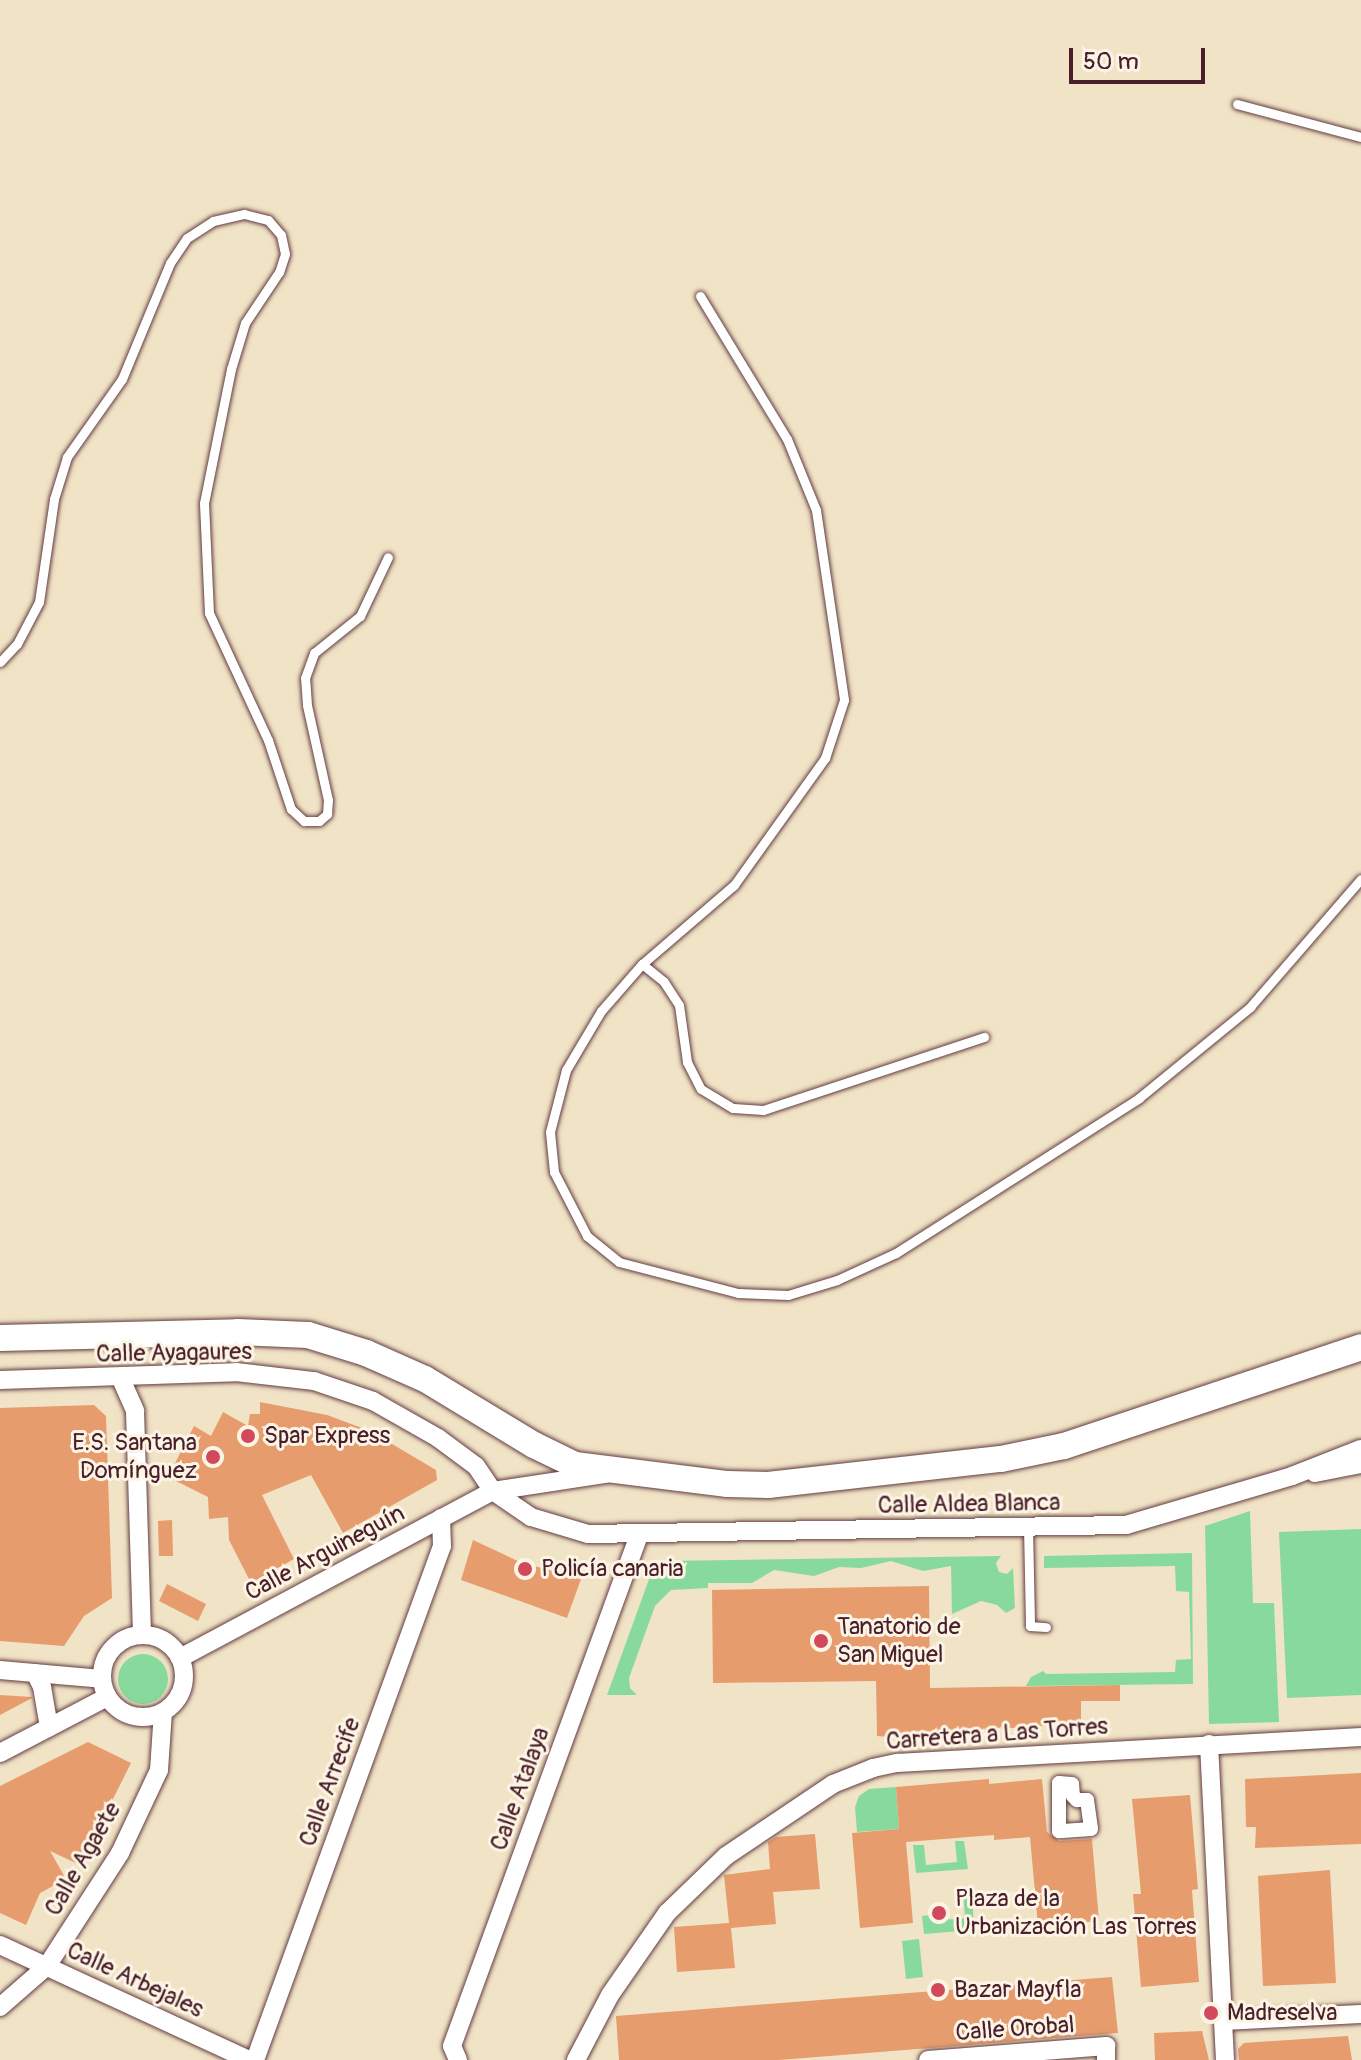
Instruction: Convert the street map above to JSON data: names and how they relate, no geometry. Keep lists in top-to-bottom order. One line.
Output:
{"streets":{"street":["Calle Ayagaures","Calle Aldea Blanca","Calle Arguineguín","Carretera a Las Torres","Calle Arrecife","Calle Atalaya","Calle Agaete","Calle Arbejales","Calle Orobal"]},"crossings":[["Calle Ayagaures","Calle Aldea Blanca"],["Calle Ayagaures","Calle Arguineguín"],["Calle Ayagaures","Calle Atalaya"],["Calle Aldea Blanca","Calle Atalaya"],["Calle Arguineguín","Calle Arrecife"],["Calle Arguineguín","Calle Agaete"],["Calle Arrecife","Calle Arbejales"],["Calle Agaete","Calle Arbejales"]],"places":["Spar Express","E.S. Santana Domínguez","Policía canaria","Tanatorio de San Miguel","Plaza de la Urbanización Las Torres","Bazar Mayfla","Madreselva"],"scale_bar":"50 m"}
